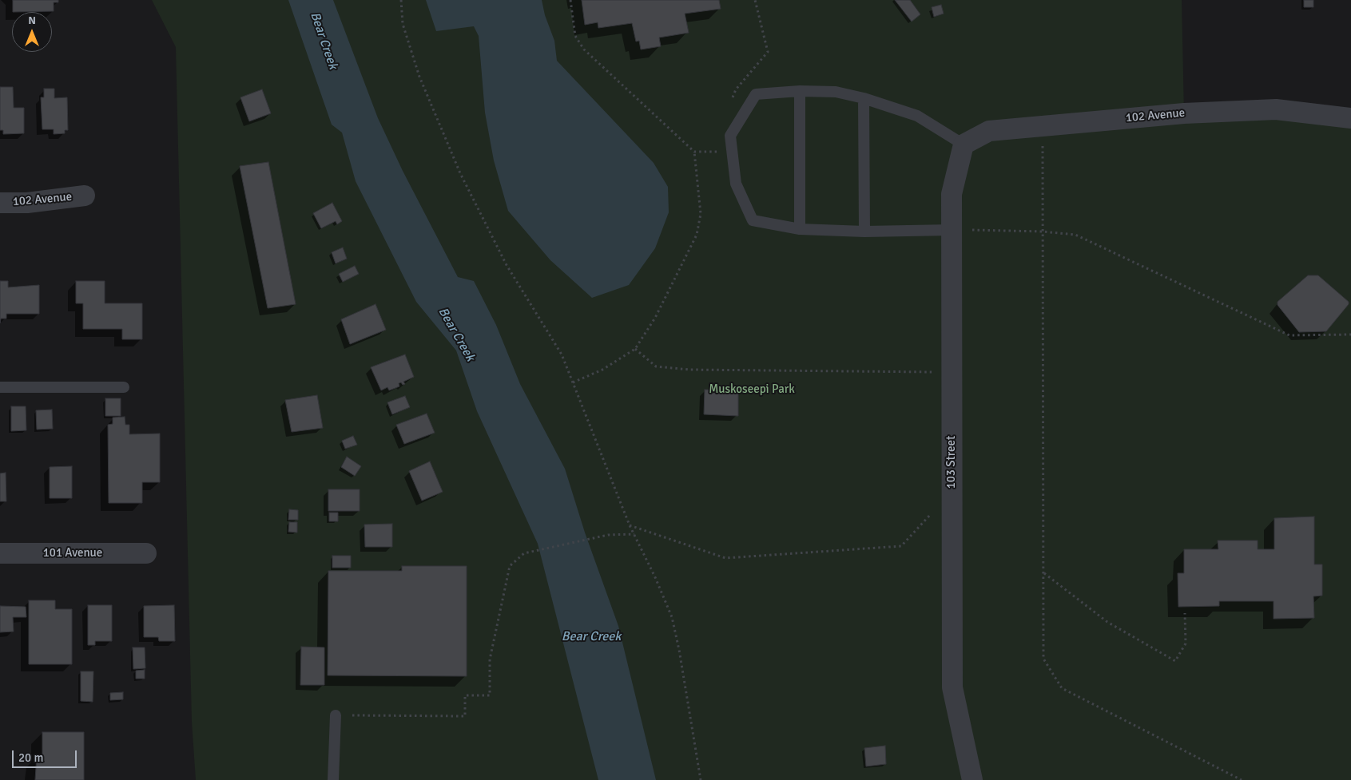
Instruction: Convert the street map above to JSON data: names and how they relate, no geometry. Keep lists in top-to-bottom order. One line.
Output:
{"streets":{"street":["102 Avenue","103 Street","101 Avenue"]},"crossings":[["102 Avenue","103 Street"]],"water":["Bear Creek"],"parks":["Muskoseepi Park"],"scale_bar":"20 m","north":"top"}
